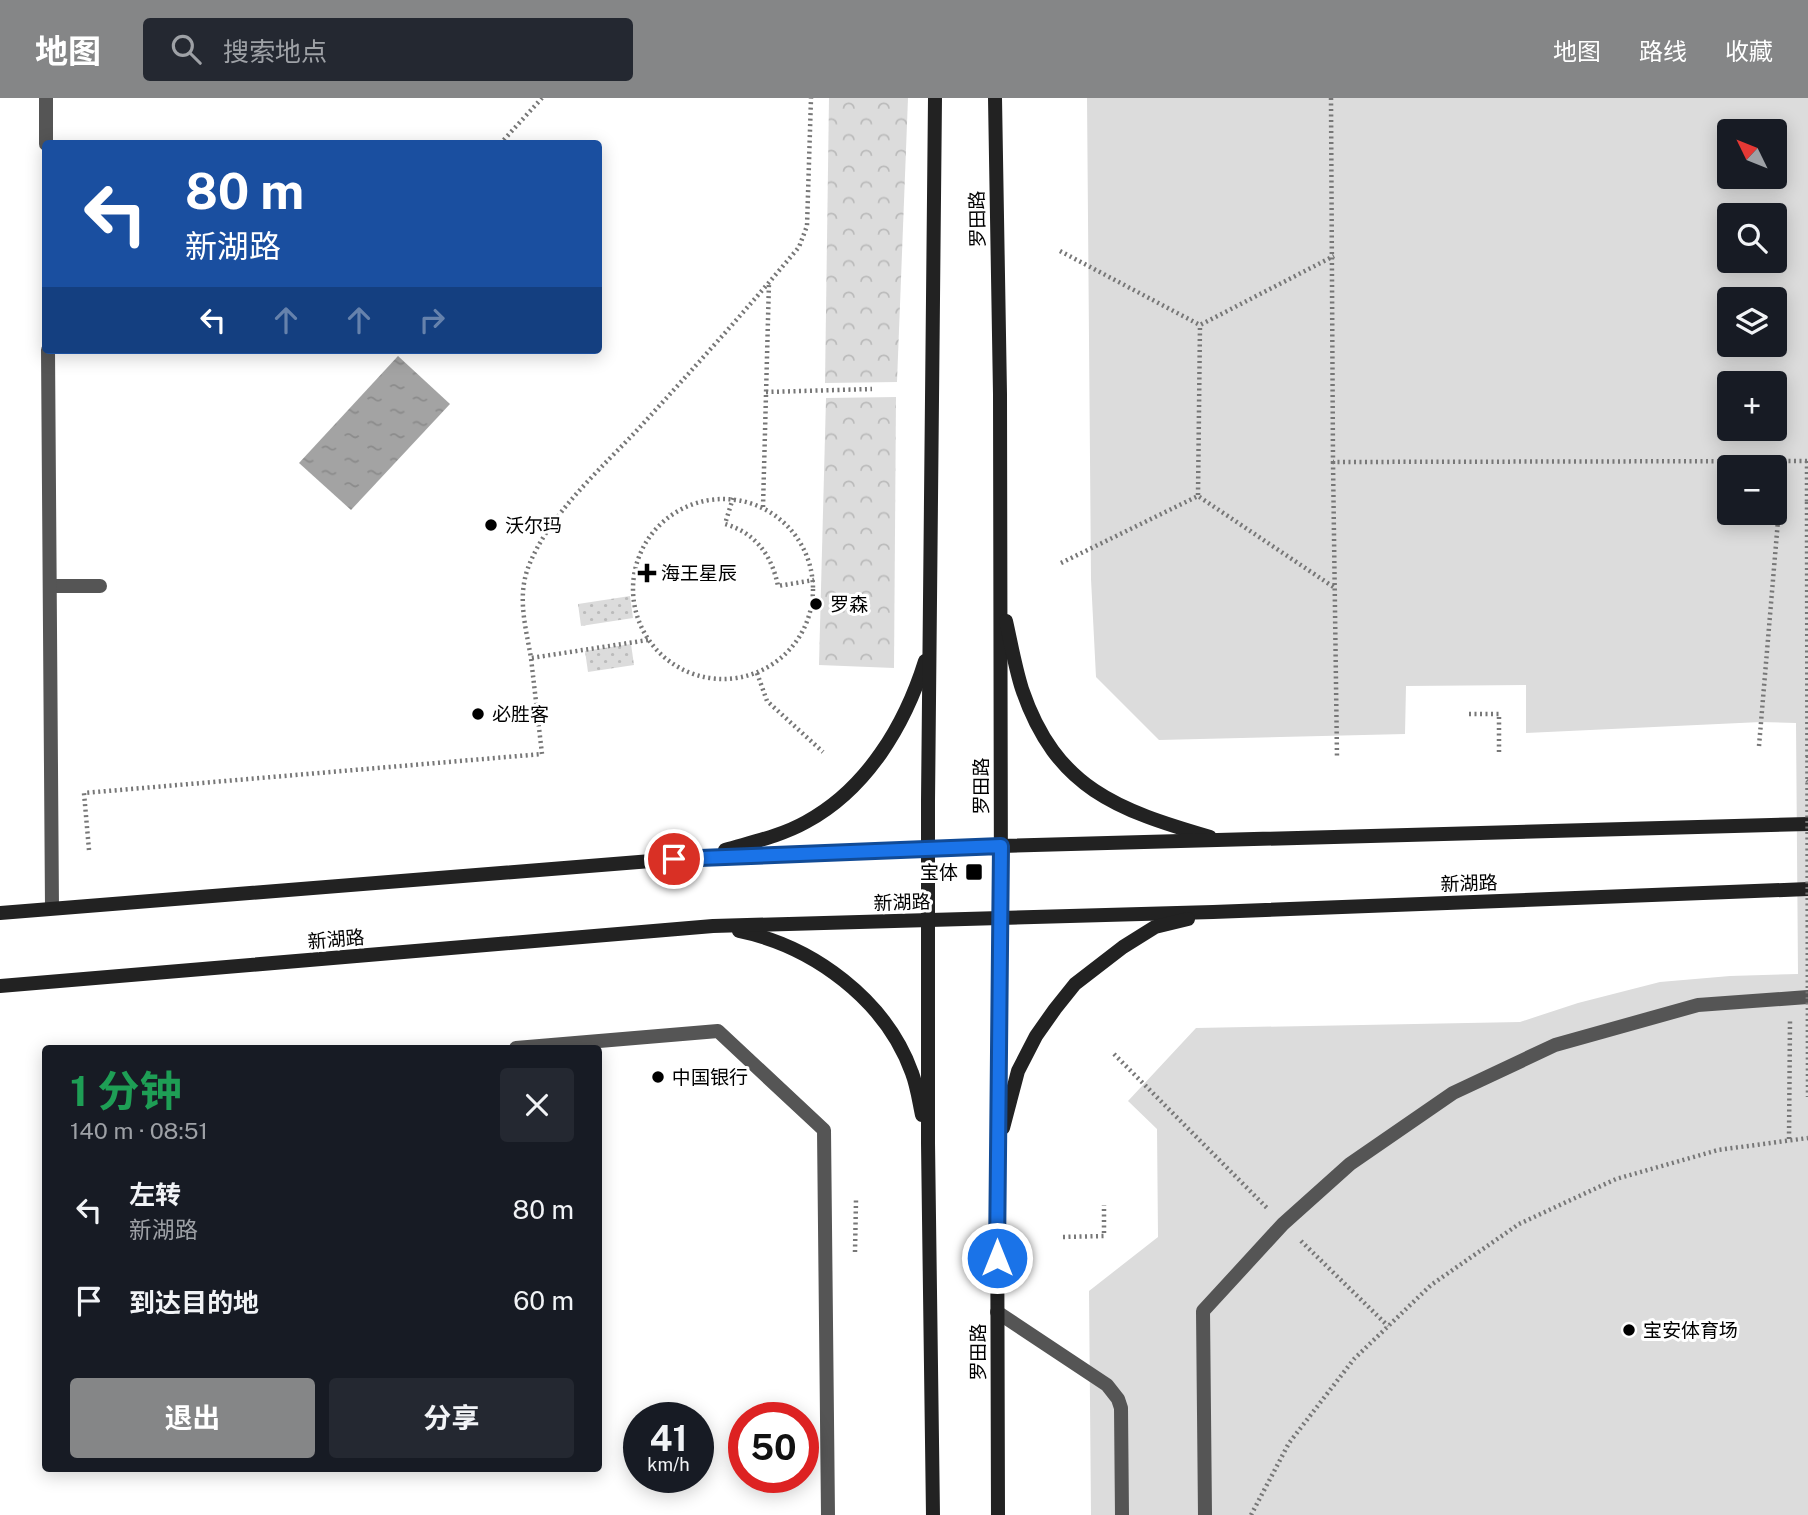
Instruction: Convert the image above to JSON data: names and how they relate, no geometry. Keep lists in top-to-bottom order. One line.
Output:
{"streets":{"main road":["罗田路","新湖路"]},"crossings":[["罗田路","新湖路"]],"places":{"other":["沃尔玛","罗森","必胜客","中国银行","宝安体育场"],"health":["海王星辰"],"transit":["宝体"]},"north":"top left","page":{"header":"地图","search":"搜索地点","nav":["地图","路线","收藏"],"map_buttons":["+","−"],"turn":["80 m","新湖路"],"heading":["1 分钟","140 m · 08:51"],"list":[{"name":"左转","note":"新湖路","value":"80 m"},{"name":"到达目的地","value":"60 m"}],"buttons":["退出","分享"],"speed":"41 km/h","limit":"50"}}
